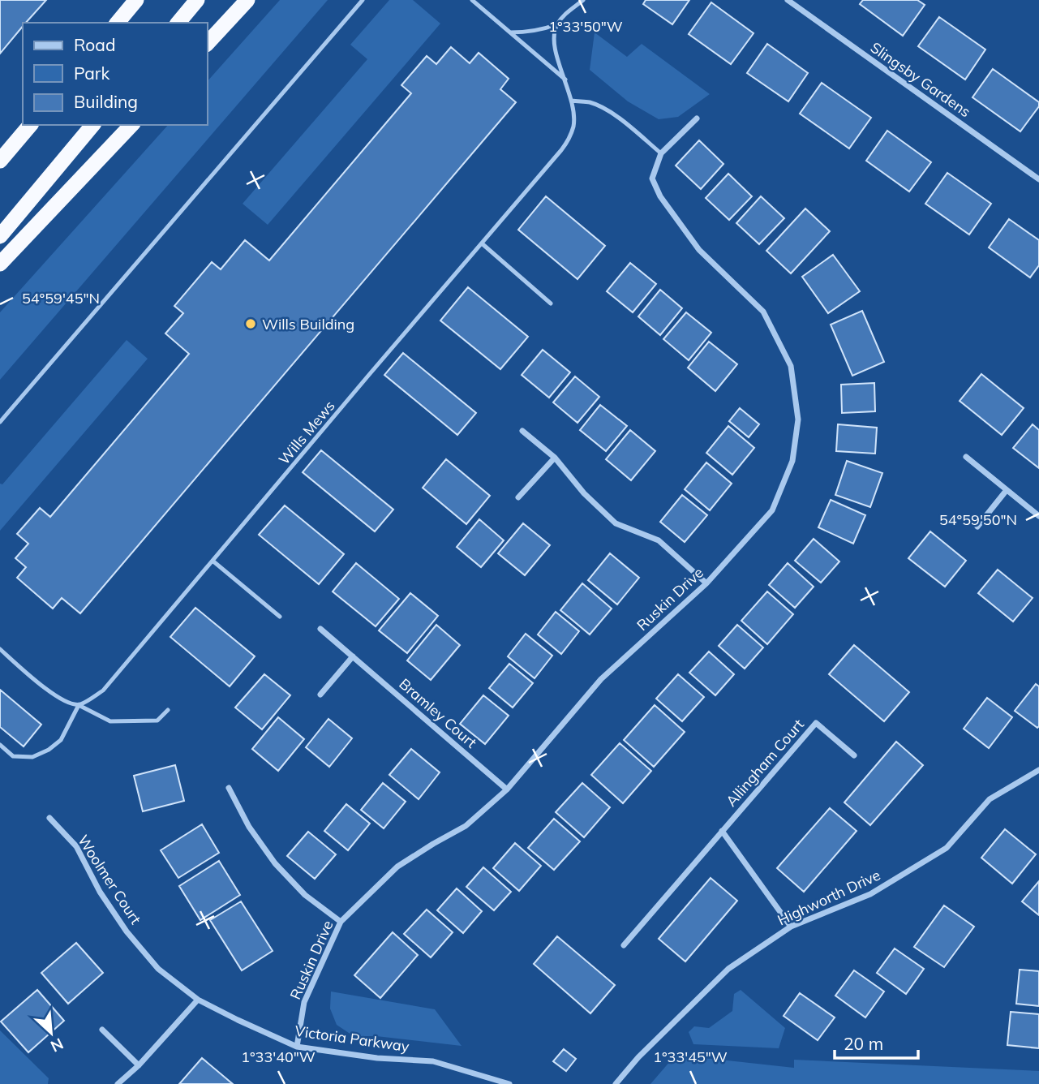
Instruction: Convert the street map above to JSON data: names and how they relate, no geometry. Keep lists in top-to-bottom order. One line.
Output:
{"streets":{"street":["Slingsby Gardens","Ruskin Drive","Bramley Court","Allingham Court","Woolmer Court","Highworth Drive","Victoria Parkway"],"lane":["Wills Mews"]},"crossings":[["Ruskin Drive","Bramley Court"],["Ruskin Drive","Victoria Parkway"],["Woolmer Court","Victoria Parkway"]],"places":["Wills Building"],"legend":["Road","Park","Building"],"scale_bar":"20 m","north":"bottom right","coordinates":["1°33'50\"W","54°59'45\"N","54°59'50\"N","1°33'40\"W","1°33'45\"W"]}
